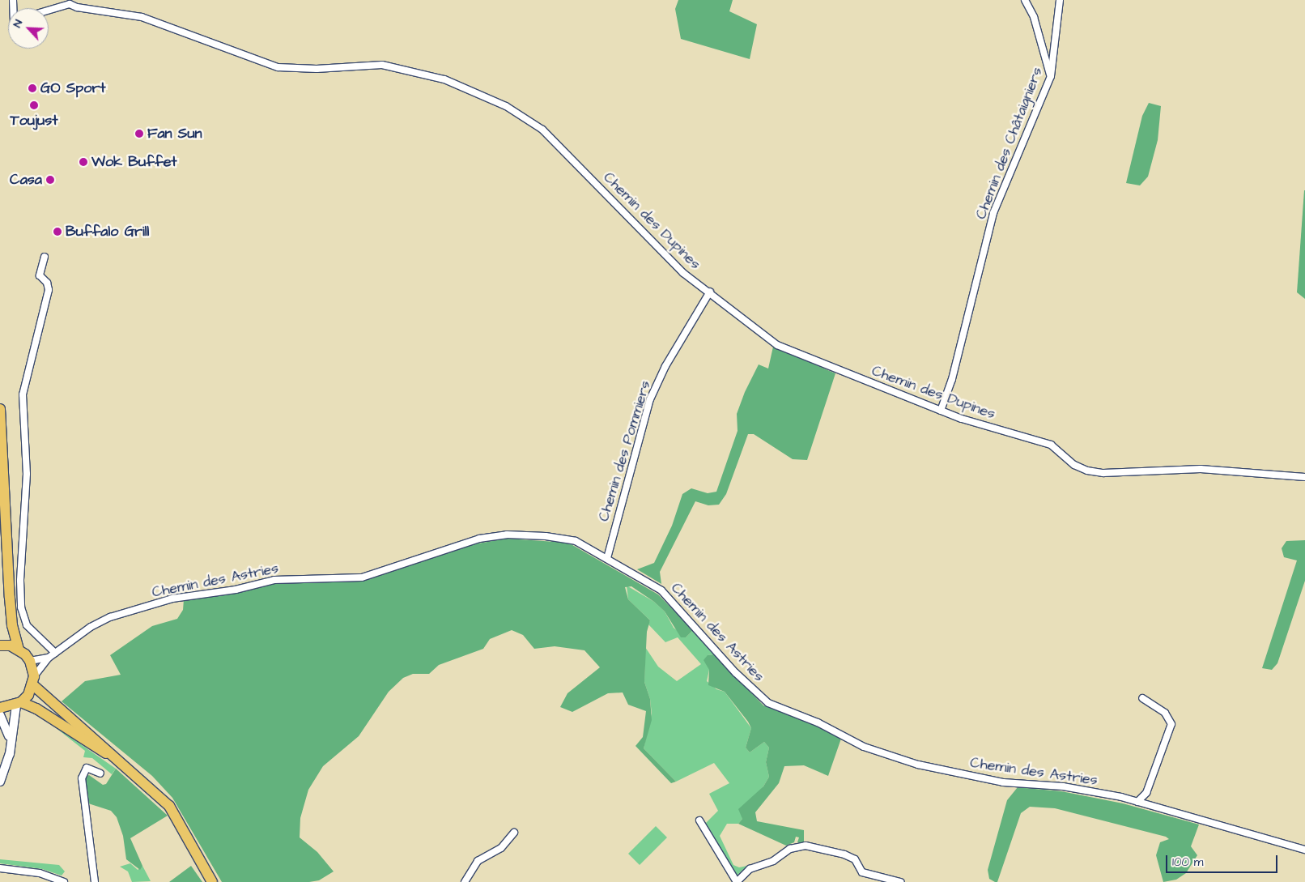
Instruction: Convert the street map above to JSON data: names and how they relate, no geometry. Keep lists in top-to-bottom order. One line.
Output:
{"streets":{"street":["Chemin des Châtaigniers","Chemin des Dupines","Chemin des Pommiers","Chemin des Astries"]},"crossings":[["Chemin des Châtaigniers","Chemin des Dupines"],["Chemin des Dupines","Chemin des Pommiers"],["Chemin des Pommiers","Chemin des Astries"]],"places":["GO Sport","Toujust","Fan Sun","Wok Buffet","Casa","Buffalo Grill"],"scale_bar":"100 m","north":"top left"}
